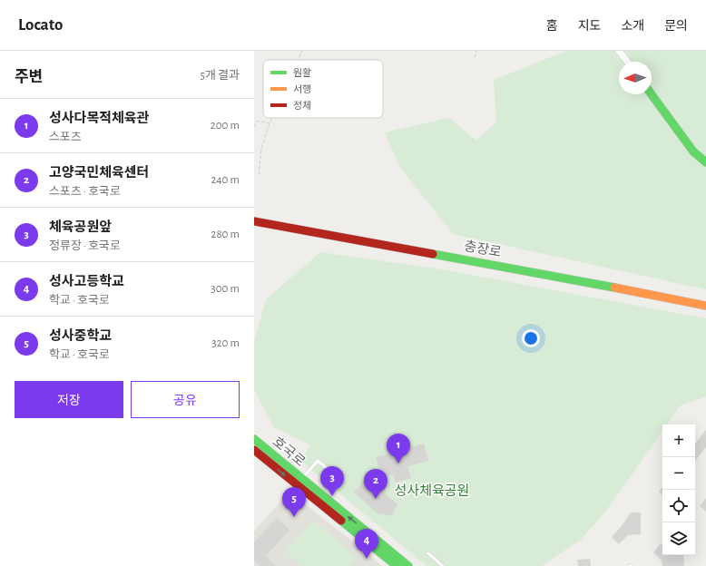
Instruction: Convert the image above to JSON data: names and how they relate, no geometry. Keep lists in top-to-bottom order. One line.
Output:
{"streets":{"main road":["충장로","호국로"]},"parks":["성사체육공원"],"legend":["원활","서행","정체"],"north":"left","page":{"header":"Locato","nav":["홈","지도","소개","문의"],"heading":["주변","5개 결과"],"list":[{"mark":"1","name":"성사다목적체육관","note":"스포츠","value":"200 m"},{"mark":"2","name":"고양국민체육센터","note":"스포츠 · 호국로","value":"240 m"},{"mark":"3","name":"체육공원앞","note":"정류장 · 호국로","value":"280 m"},{"mark":"4","name":"성사고등학교","note":"학교 · 호국로","value":"300 m"},{"mark":"5","name":"성사중학교","note":"학교 · 호국로","value":"320 m"}],"buttons":["저장","공유"],"map_buttons":["+","−"],"pins":["1","3","2","5","4"]}}
